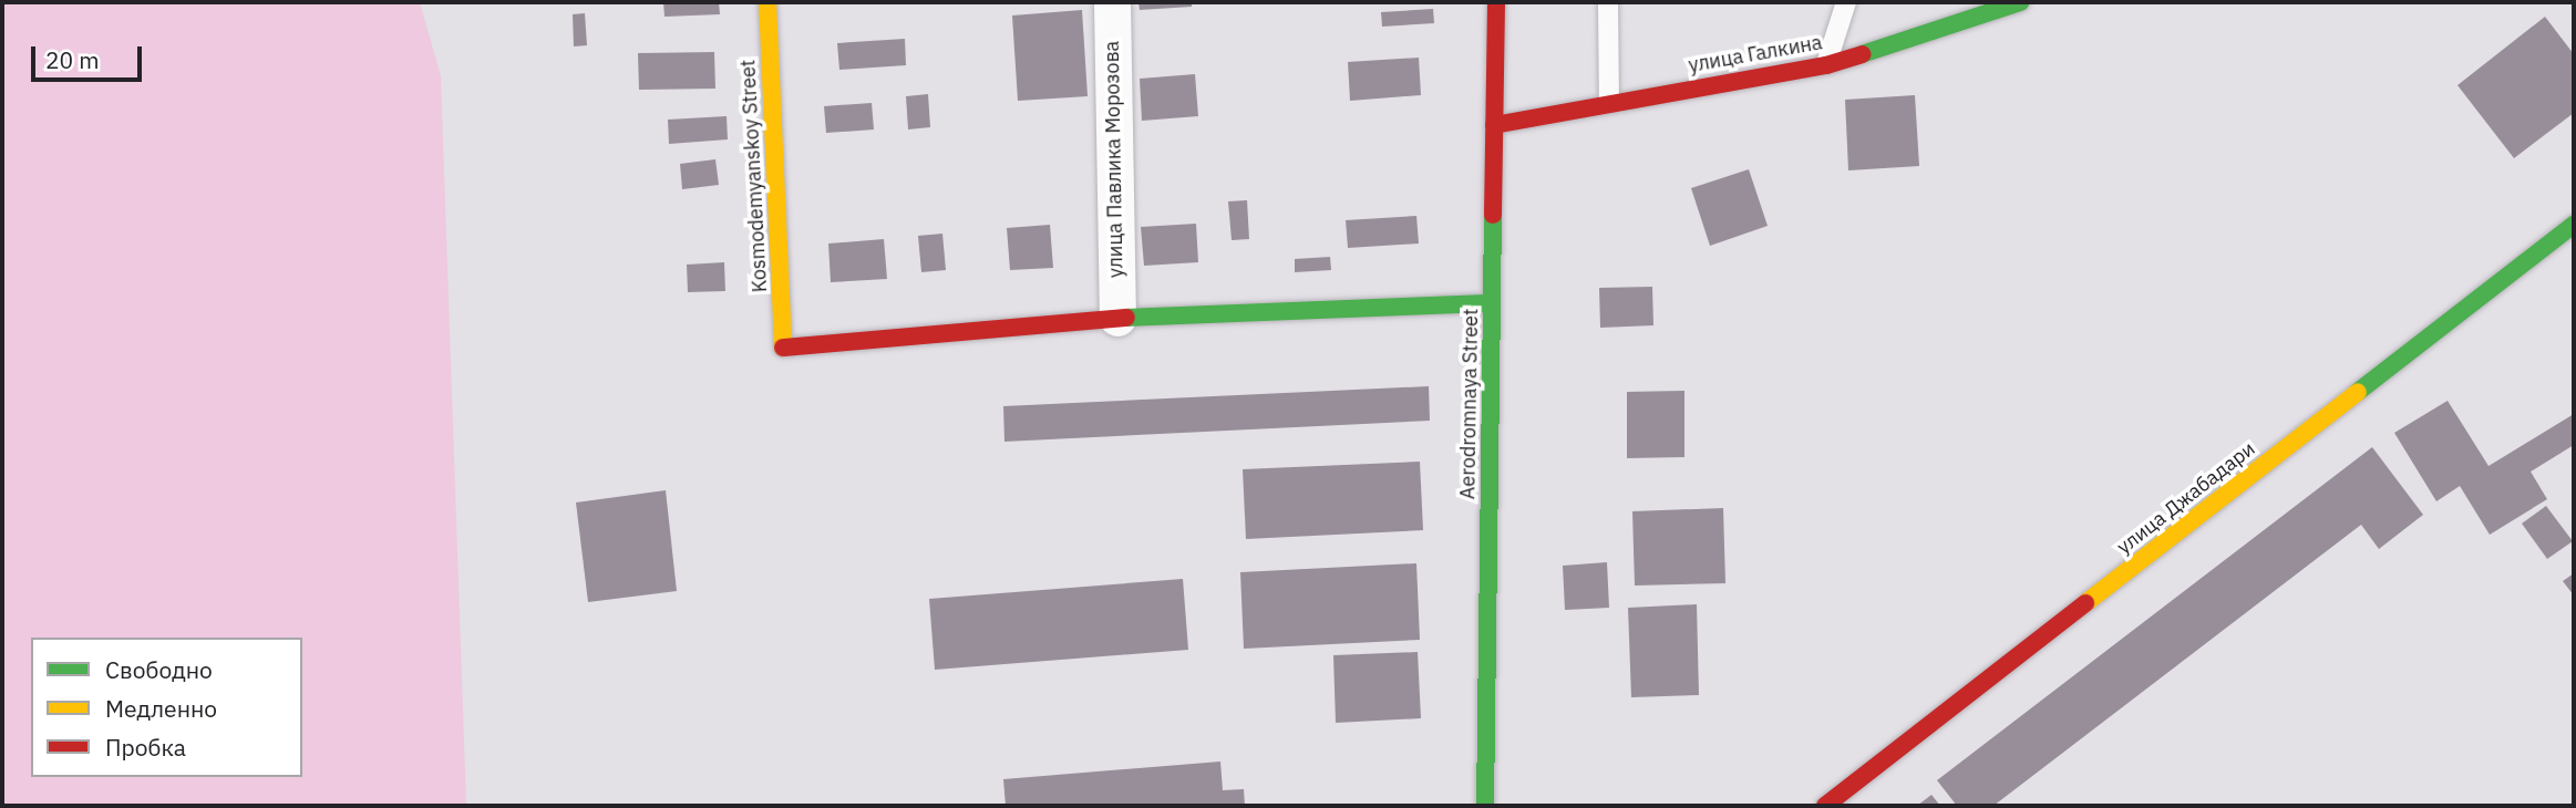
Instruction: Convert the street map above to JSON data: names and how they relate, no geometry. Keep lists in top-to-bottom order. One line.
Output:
{"streets":{"street":["улица Галкина","улица Павлика Морозова","Kosmodemyanskoy Street","Aerodromnaya Street","улица Джабадари"]},"crossings":[["улица Галкина","Aerodromnaya Street"],["улица Павлика Морозова","Kosmodemyanskoy Street"]],"legend":["Свободно","Медленно","Пробка"],"scale_bar":"20 m"}
